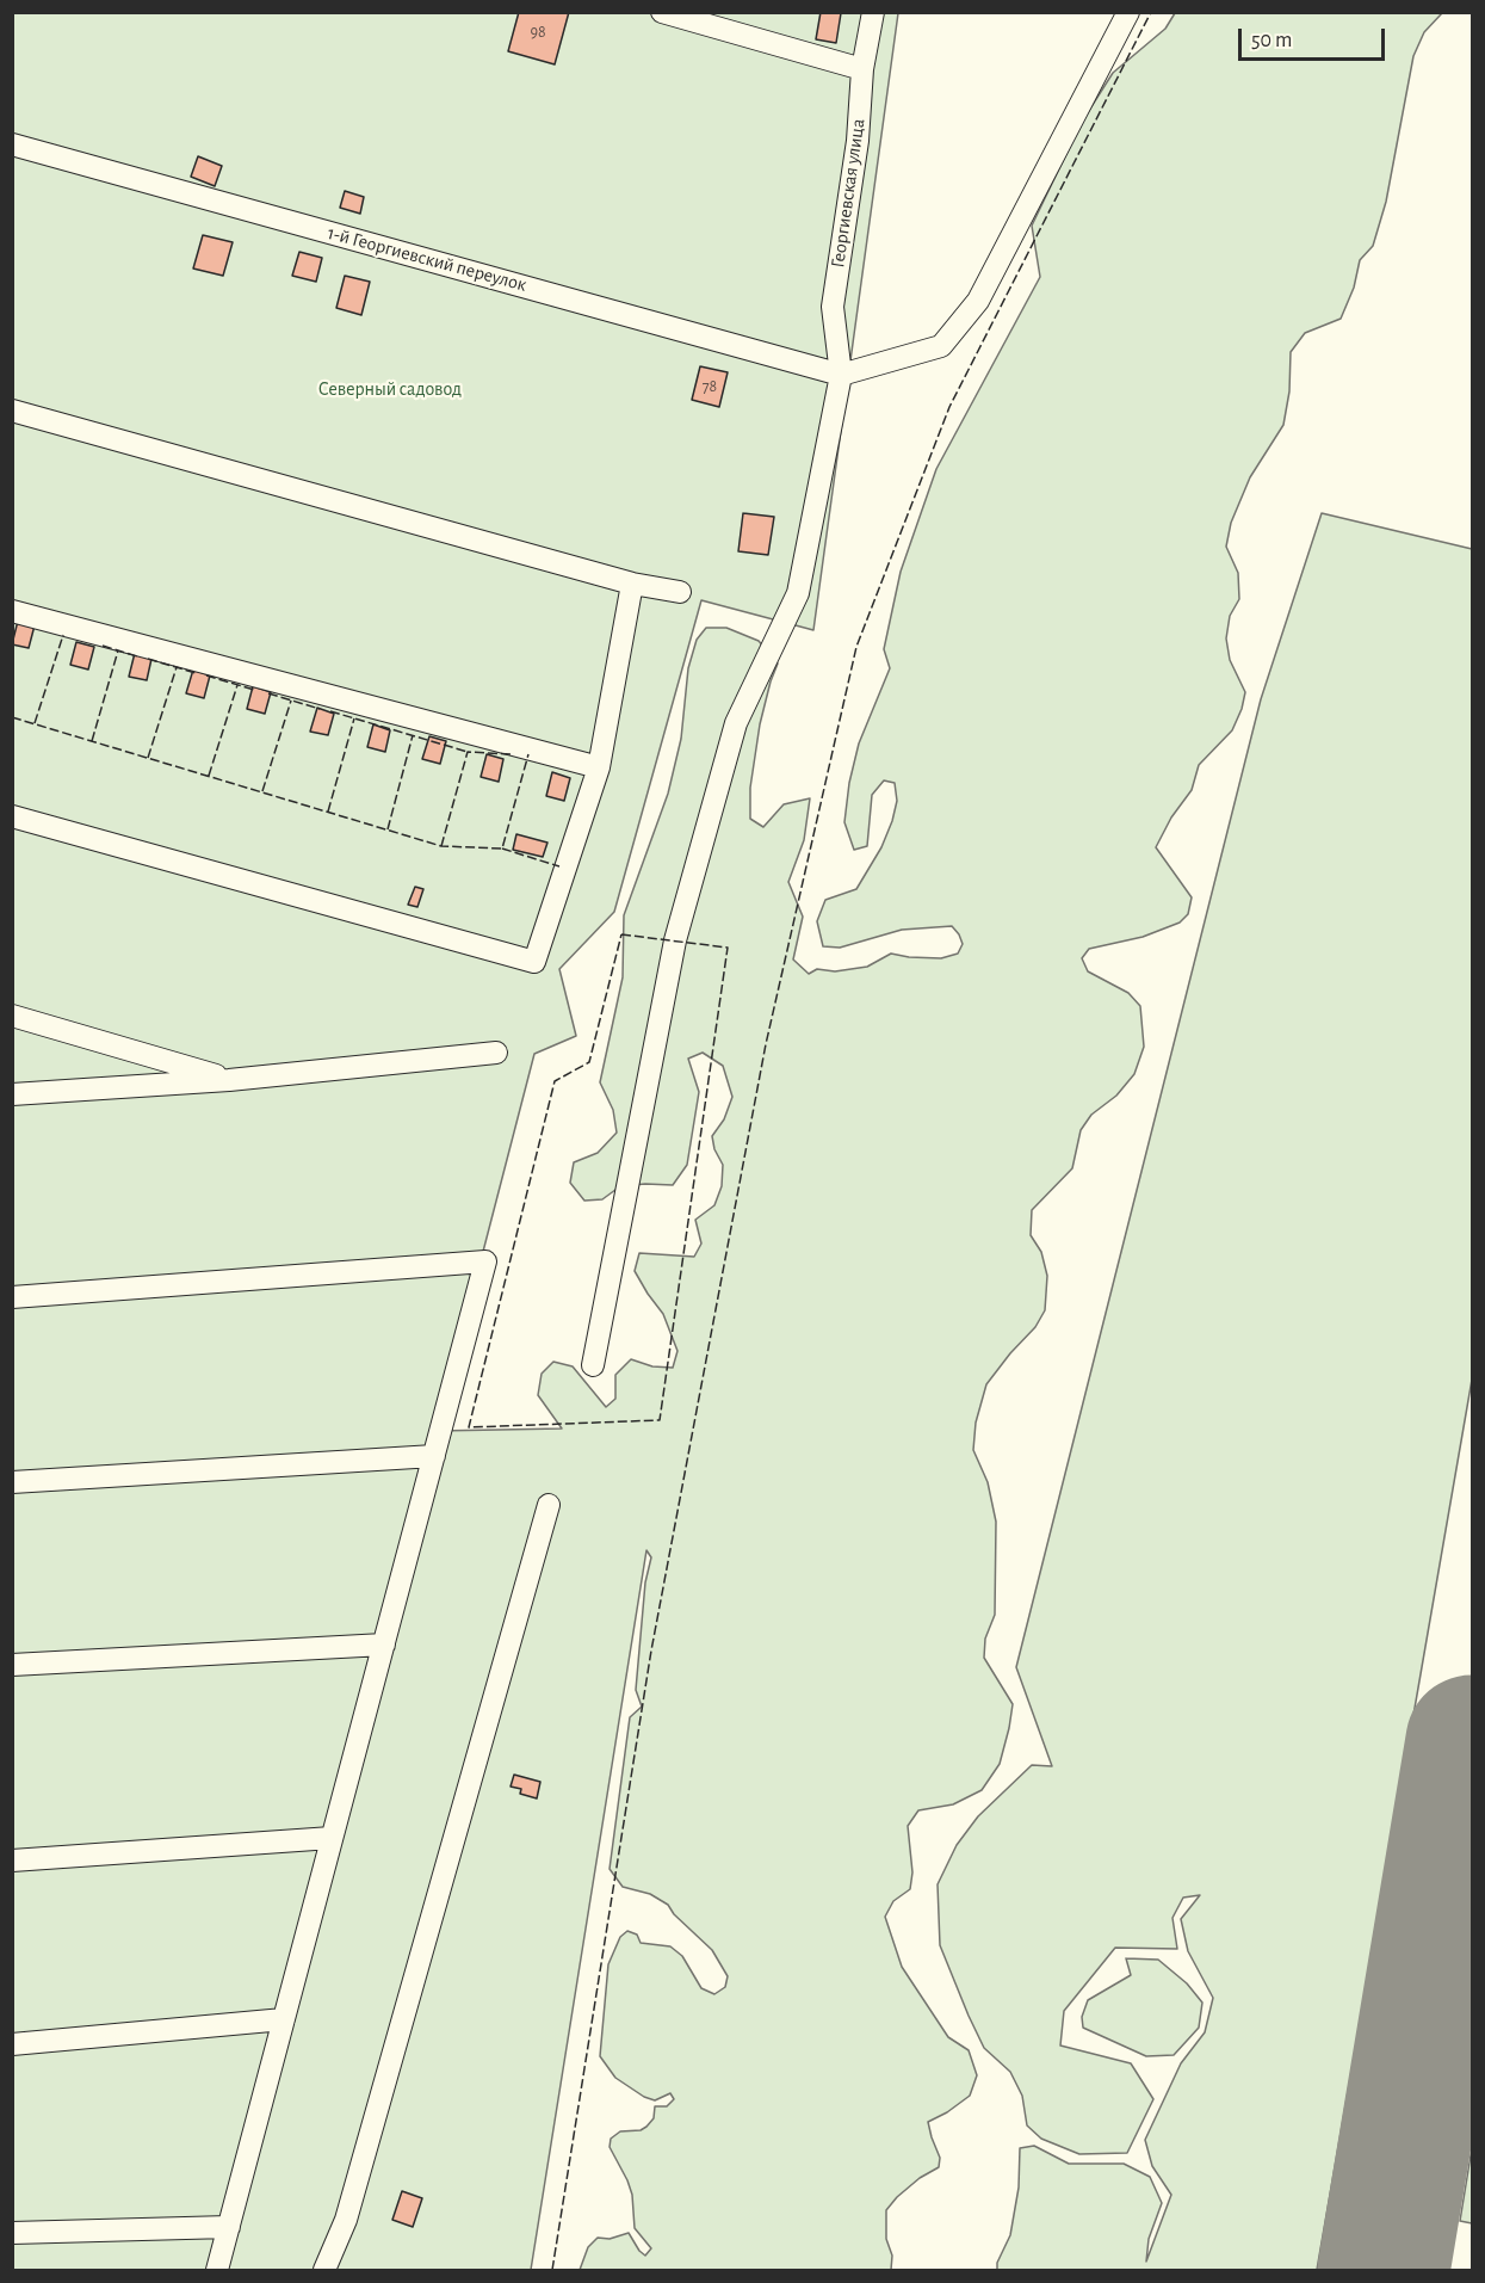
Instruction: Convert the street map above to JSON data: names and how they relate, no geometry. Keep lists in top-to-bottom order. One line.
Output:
{"streets":{"street":["Георгиевская улица","1-й Георгиевский переулок"]},"crossings":[["Георгиевская улица","1-й Георгиевский переулок"]],"parks":["Северный садовод"],"house_numbers":["98","78"],"scale_bar":"50 m"}
